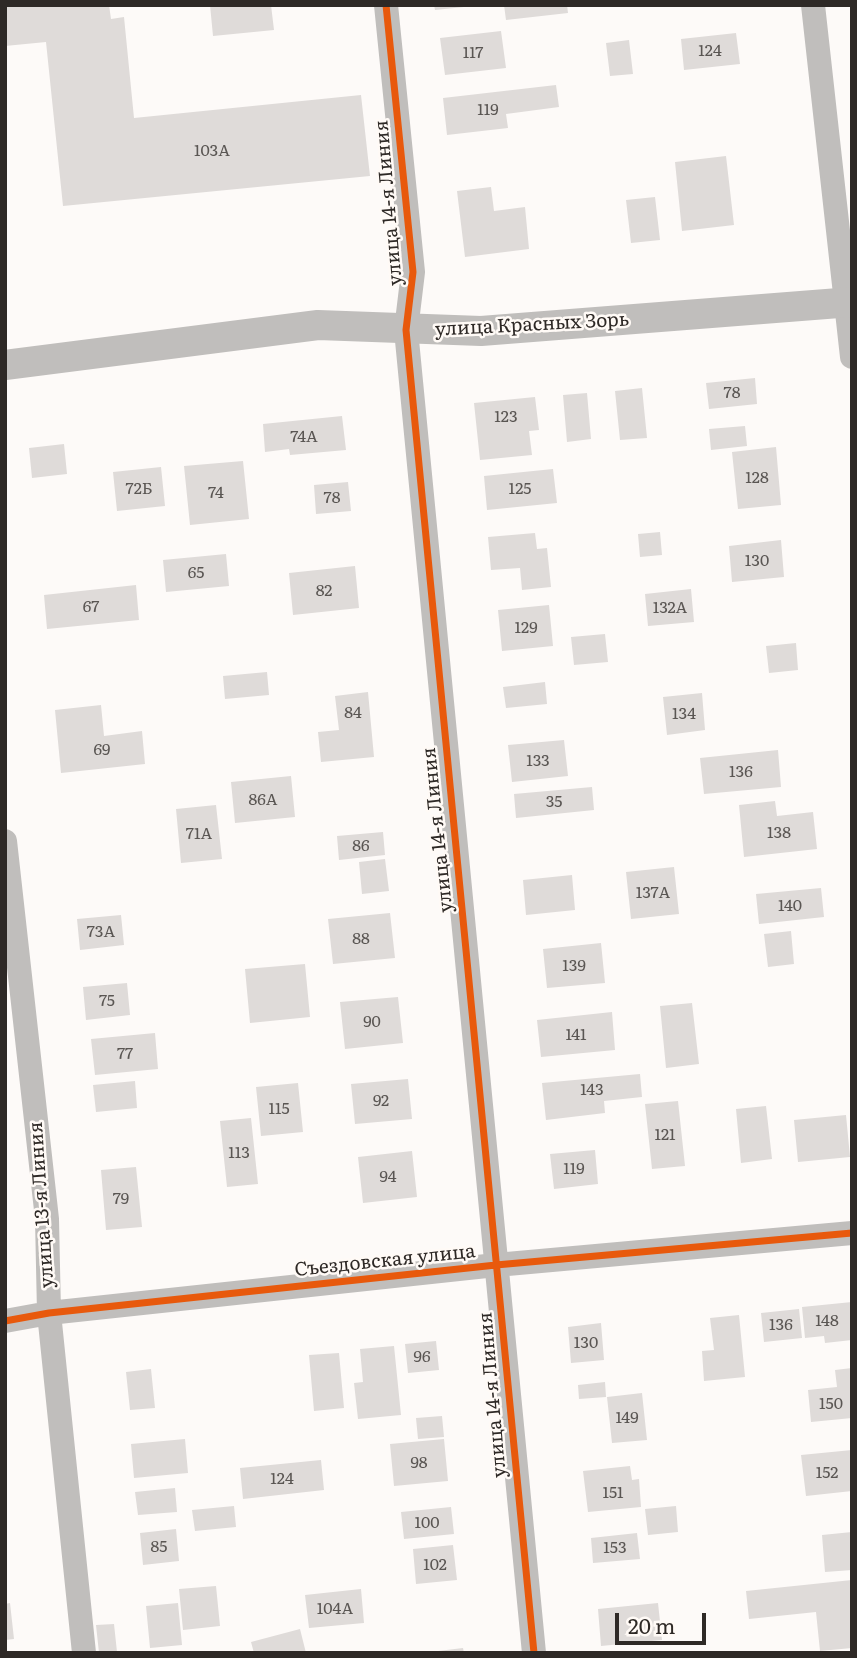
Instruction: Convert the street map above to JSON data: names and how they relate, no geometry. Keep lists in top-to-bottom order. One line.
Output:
{"streets":{"street":["улица 14-я Линия","улица Красных Зорь","улица 13-я Линия","Съездовская улица"]},"crossings":[["улица 14-я Линия","улица Красных Зорь"],["улица 14-я Линия","Съездовская улица"],["улица 13-я Линия","Съездовская улица"]],"house_numbers":["124","117","119","103А","78","123","74А","128","72Б","125","74","78","130","65","82","67","132А","129","84","134","69","133","136","86А","35","138","71А","86","137А","140","73А","88","139","75","90","141","77","143","92","115","121","113","119","94","79","148","136","130","96","150","149","98","152","124","151","100","85","153","102","104А"],"scale_bar":"20 m"}
